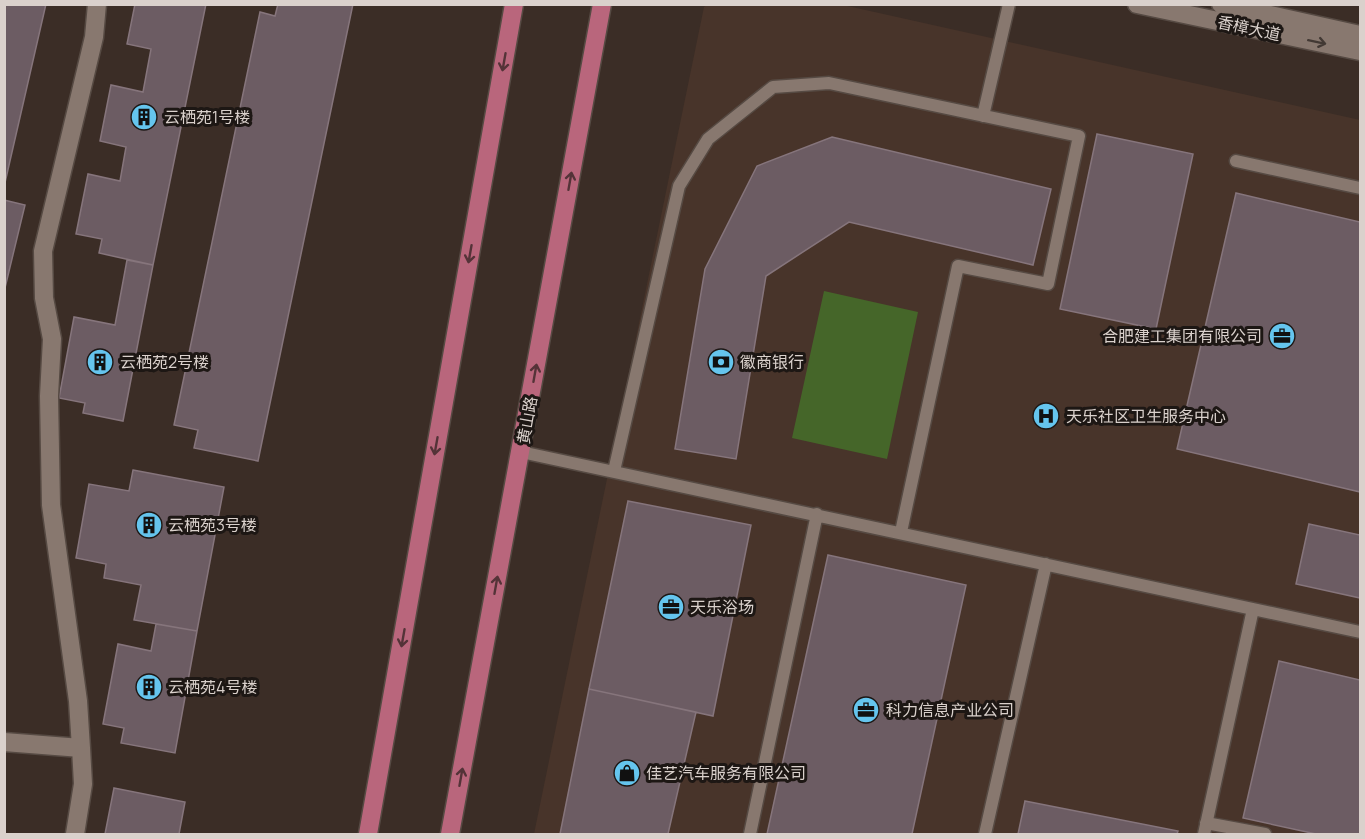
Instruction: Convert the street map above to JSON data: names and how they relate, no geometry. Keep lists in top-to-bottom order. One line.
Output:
{"streets":{"main road":["黄山路"],"street":["香樟大道"]},"places":{"building":["云栖苑1号楼","云栖苑2号楼","云栖苑3号楼","云栖苑4号楼"],"office":["合肥建工集团有限公司","天乐浴场","科力信息产业公司"],"bank":["徽商银行"],"hospital":["天乐社区卫生服务中心"],"shop":["佳艺汽车服务有限公司"]}}
